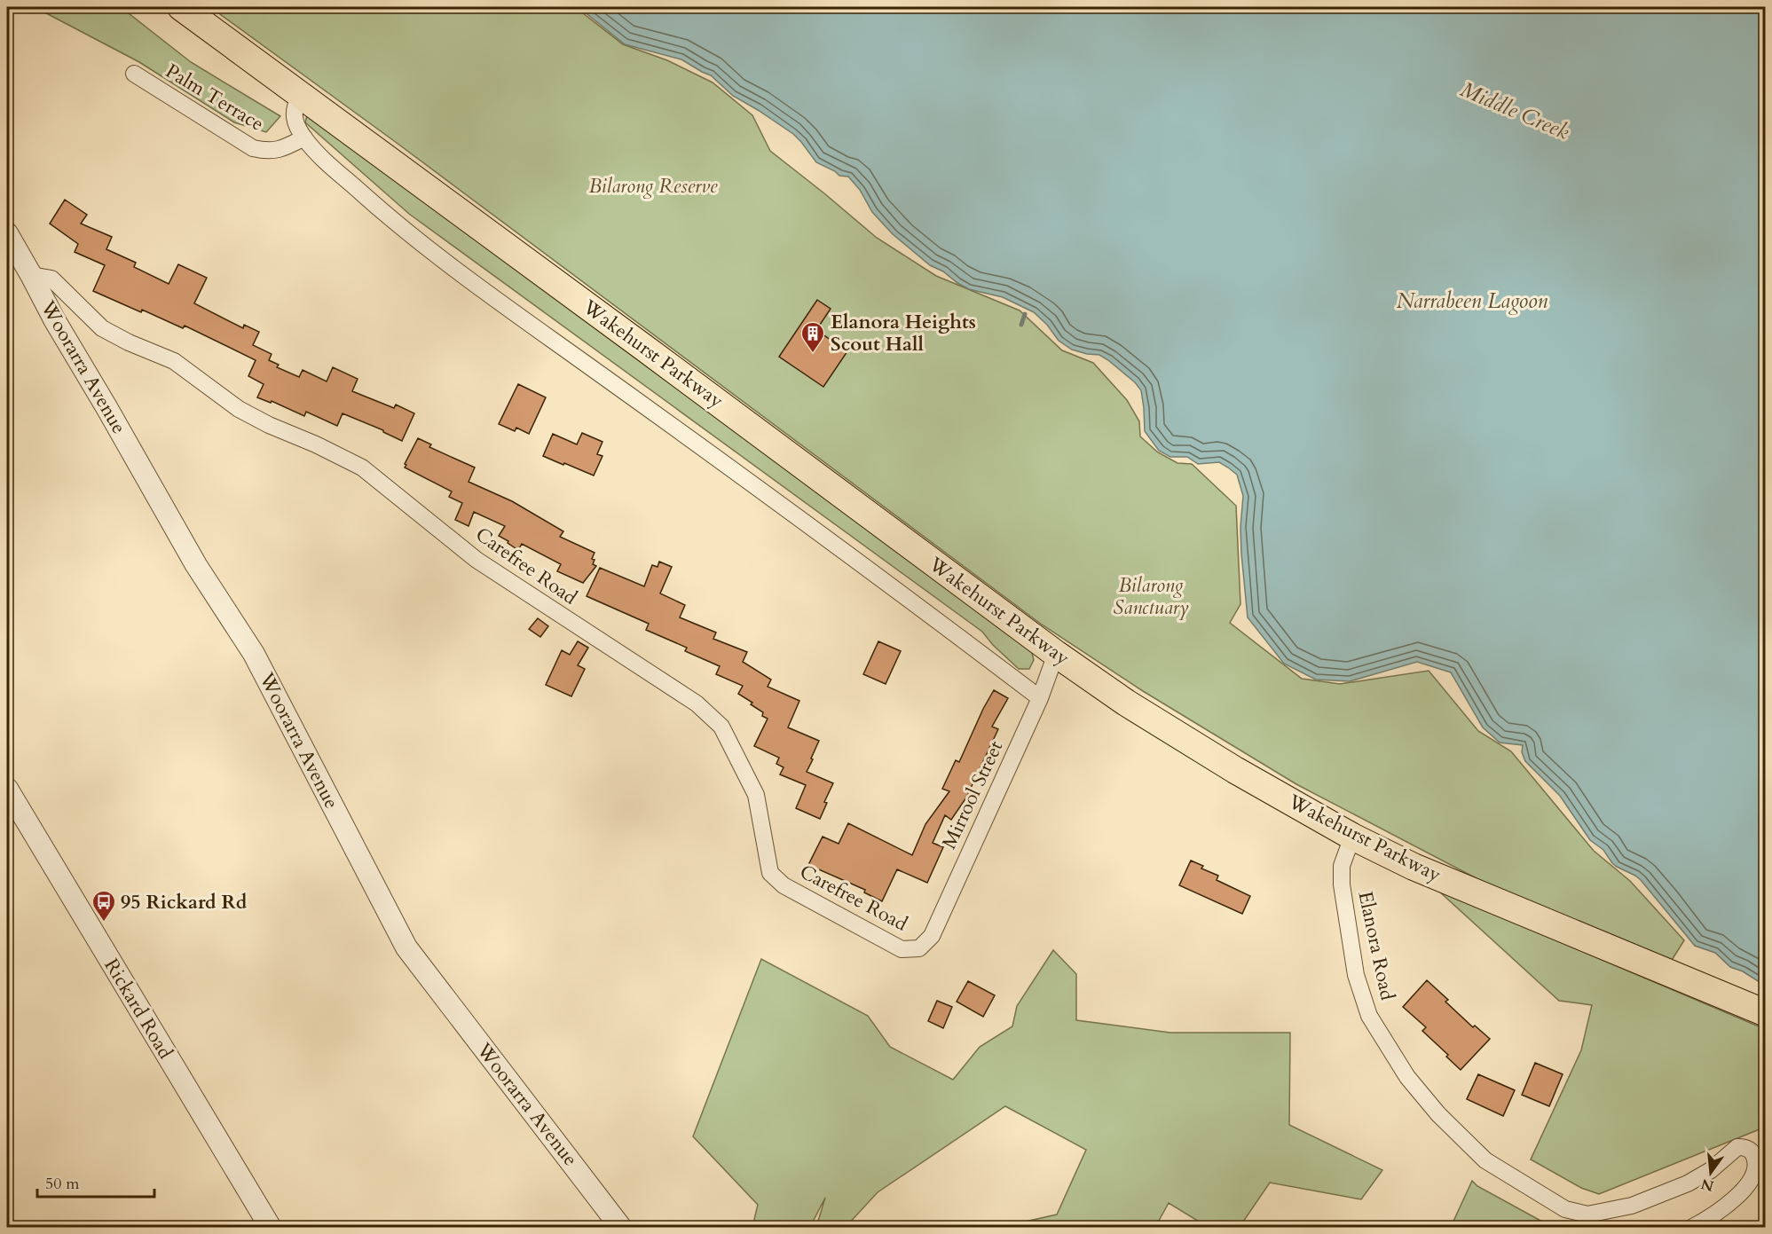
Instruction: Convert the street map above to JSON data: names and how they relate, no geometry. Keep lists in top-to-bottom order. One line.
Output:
{"streets":{"main road":["Wakehurst Parkway"],"street":["Palm Terrace","Woorarra Avenue","Carefree Road","Mirrool Street","Elanora Road","Rickard Road"]},"crossings":[["Wakehurst Parkway","Mirrool Street"],["Wakehurst Parkway","Elanora Road"],["Woorarra Avenue","Carefree Road"],["Carefree Road","Mirrool Street"]],"water":["Middle Creek","Narrabeen Lagoon"],"parks":["Bilarong Reserve","Bilarong Sanctuary"],"places":{"building":["Elanora Heights Scout Hall"],"bus stop":["95 Rickard Rd"]},"scale_bar":"50 m","north":"bottom"}
